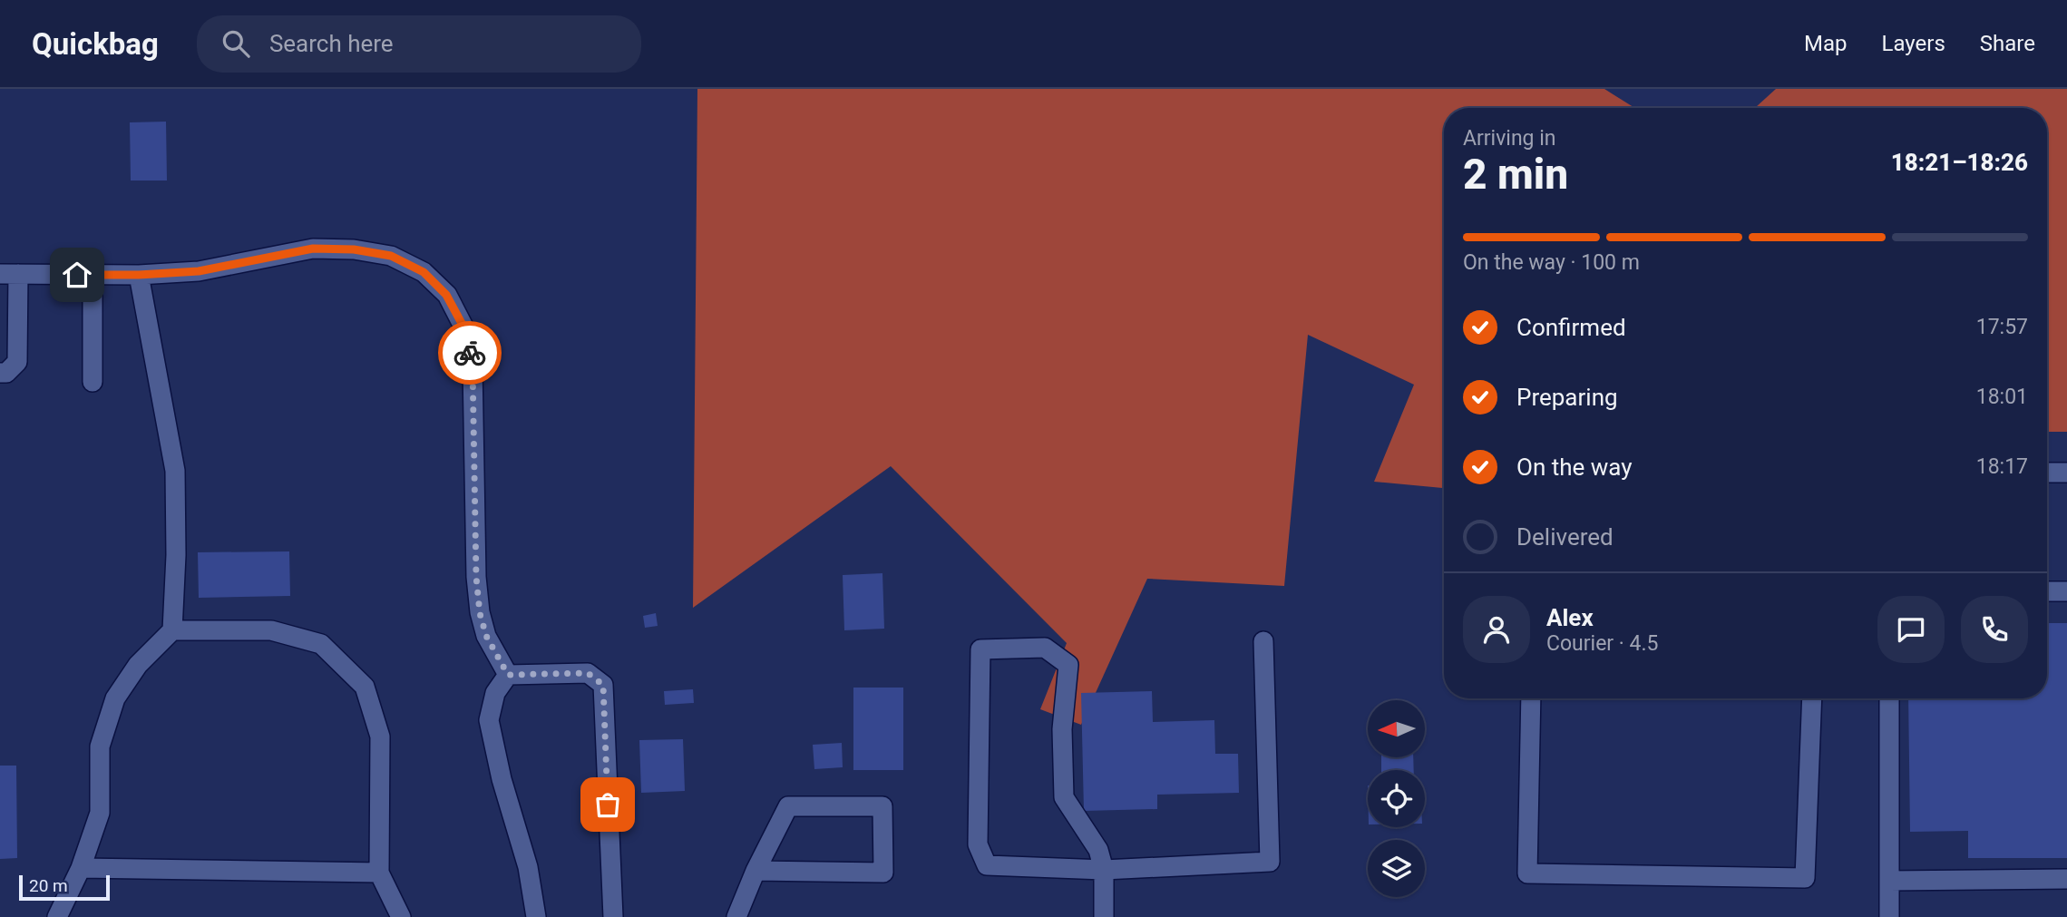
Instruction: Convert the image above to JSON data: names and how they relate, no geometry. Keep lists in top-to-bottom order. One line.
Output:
{"scale_bar":"20 m","north":"left","page":{"header":"Quickbag","search":"Search here","nav":["Map","Layers","Share"],"heading":["2 min","Arriving in","18:21–18:26"],"panel":["Alex","Courier · 4.5"],"bar":"On the way · 100 m","list":[["Confirmed","17:57"],["Preparing","18:01"],["On the way","18:17"],"Delivered"],"scale":"20 m"}}
